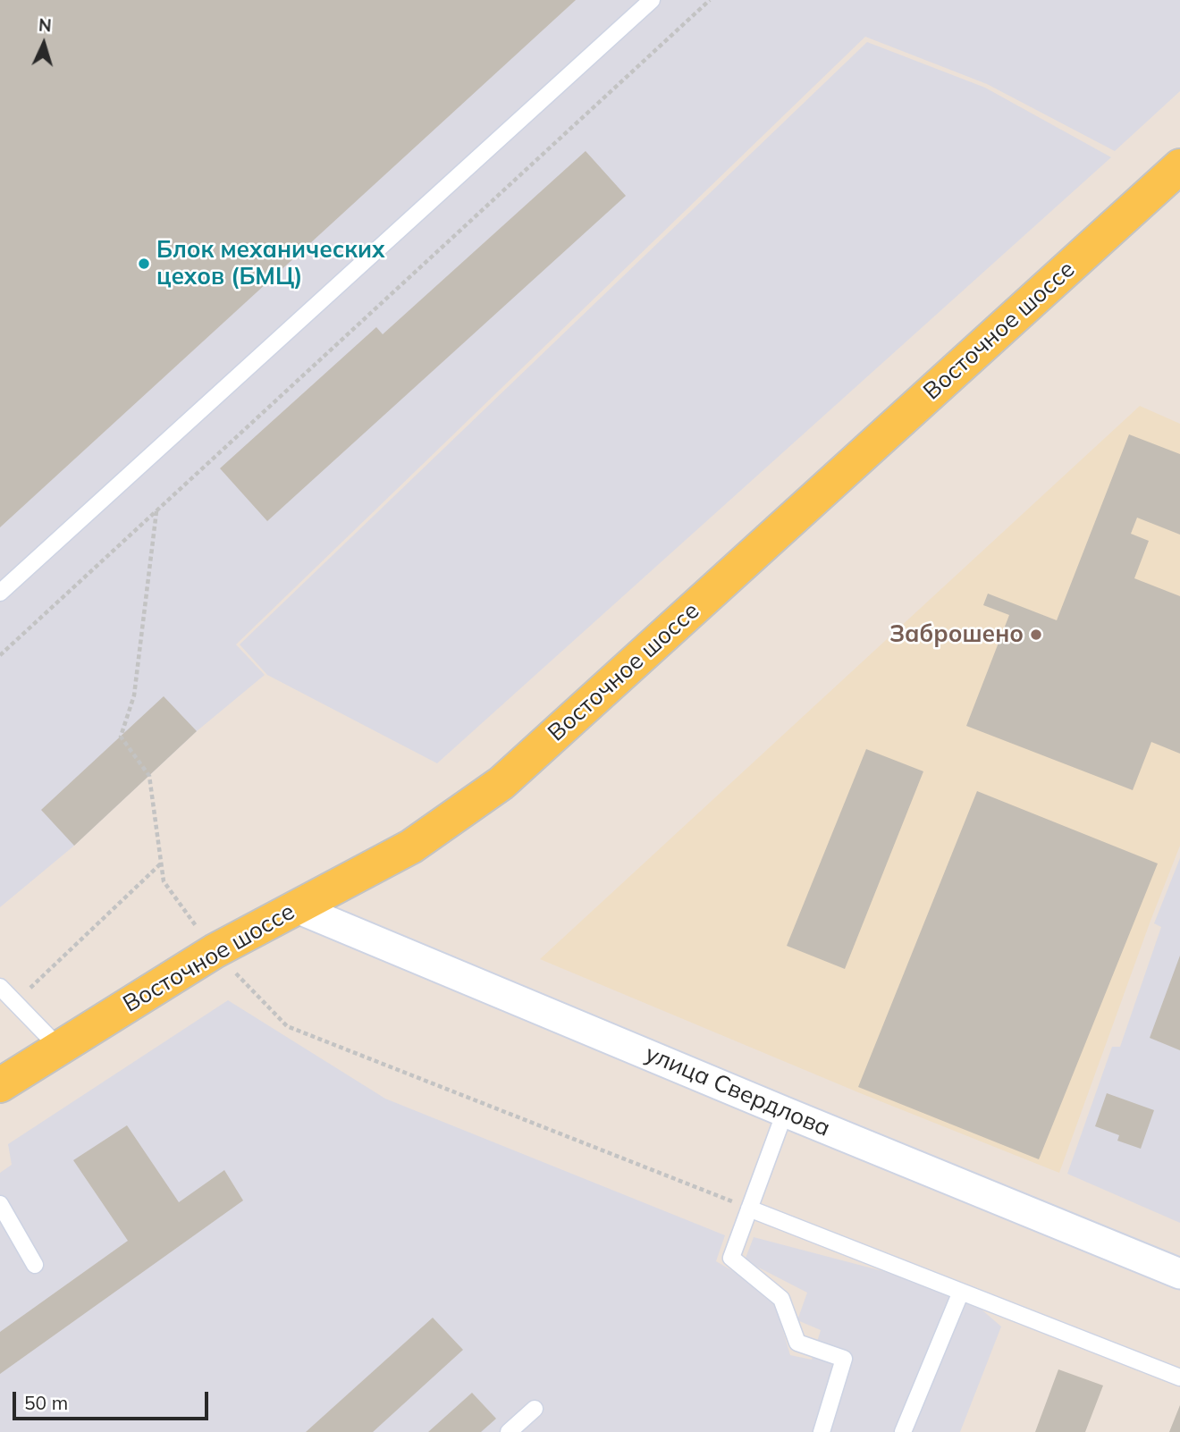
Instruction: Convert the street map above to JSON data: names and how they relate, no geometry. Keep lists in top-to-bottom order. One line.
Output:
{"streets":{"main road":["Восточное шоссе"],"street":["улица Свердлова"]},"crossings":[["Восточное шоссе","улица Свердлова"]],"places":["Блок механических цехов (БМЦ)","Заброшено"],"scale_bar":"50 m","north":"top"}
